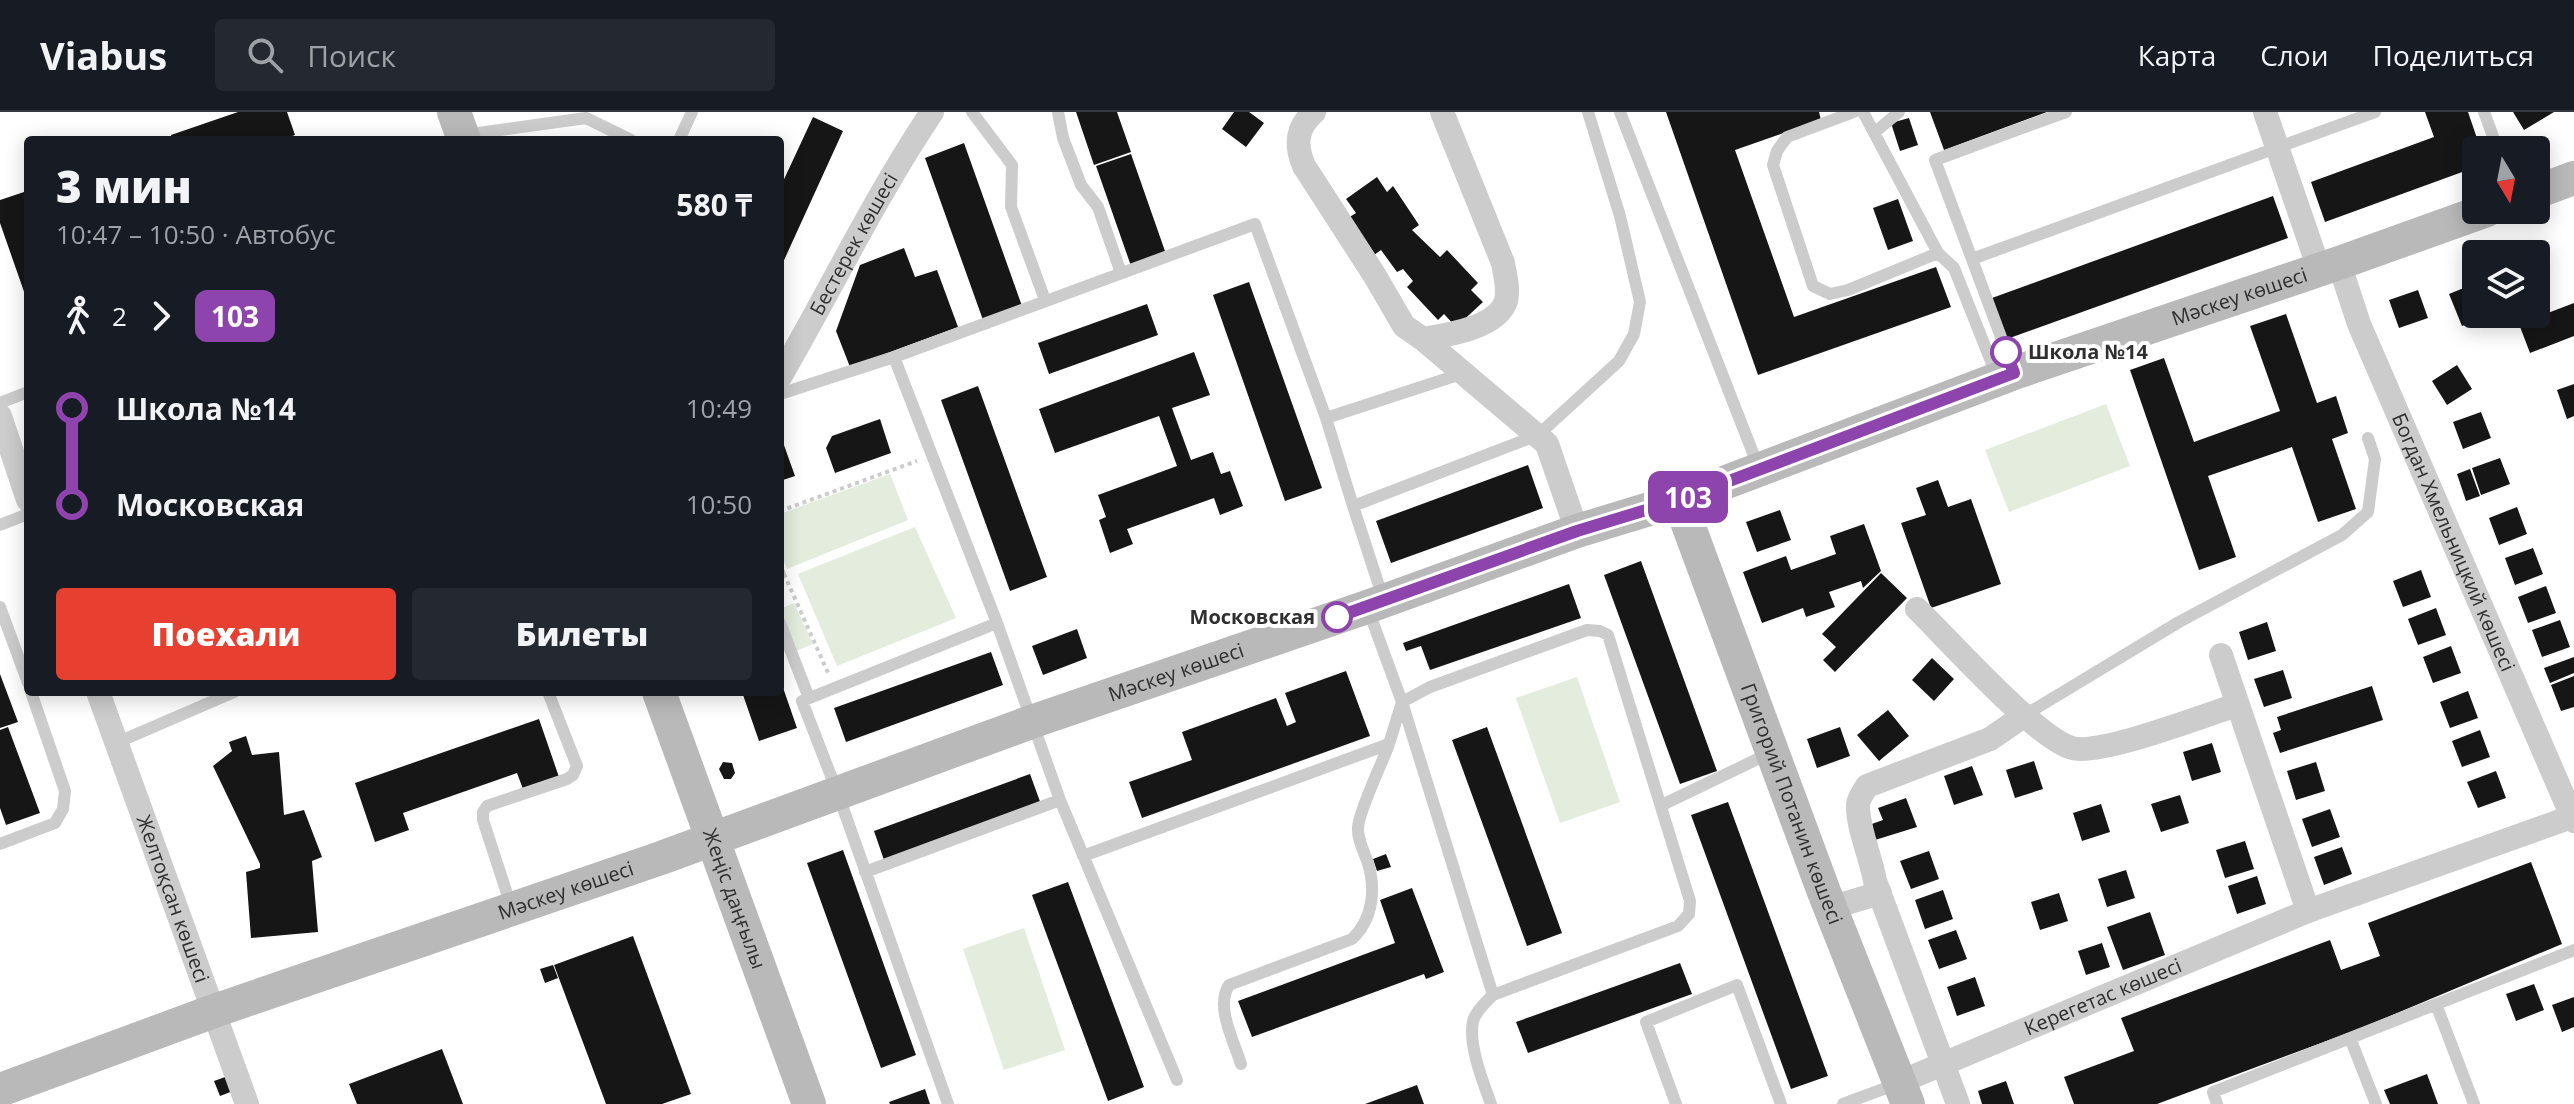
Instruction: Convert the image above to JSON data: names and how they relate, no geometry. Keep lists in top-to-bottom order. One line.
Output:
{"streets":{"street":["Бестерек көшесі","Мәскеу көшесі","Богдан Хмельницкий көшесі","Григорий Потанин көшесі","Желтоқсан көшесі","Жеңіс даңғылы","Керегетас көшесі"]},"crossings":[["Мәскеу көшесі","Богдан Хмельницкий көшесі"],["Мәскеу көшесі","Григорий Потанин көшесі"],["Мәскеу көшесі","Желтоқсан көшесі"],["Мәскеу көшесі","Жеңіс даңғылы"],["Богдан Хмельницкий көшесі","Керегетас көшесі"],["Григорий Потанин көшесі","Керегетас көшесі"]],"places":["Школа №14","Московская"],"lines":["bus line 103"],"north":"bottom","page":{"header":"Viabus","search":"Поиск","nav":["Карта","Слои","Поделиться"],"on_map":"103","heading":["3 мин","10:47 – 10:50 · Автобус","580 ₸"],"legs":["2","103"],"list":[{"name":"Школа №14","value":"10:49"},{"name":"Московская","value":"10:50"}],"buttons":["Поехали","Билеты"]}}
